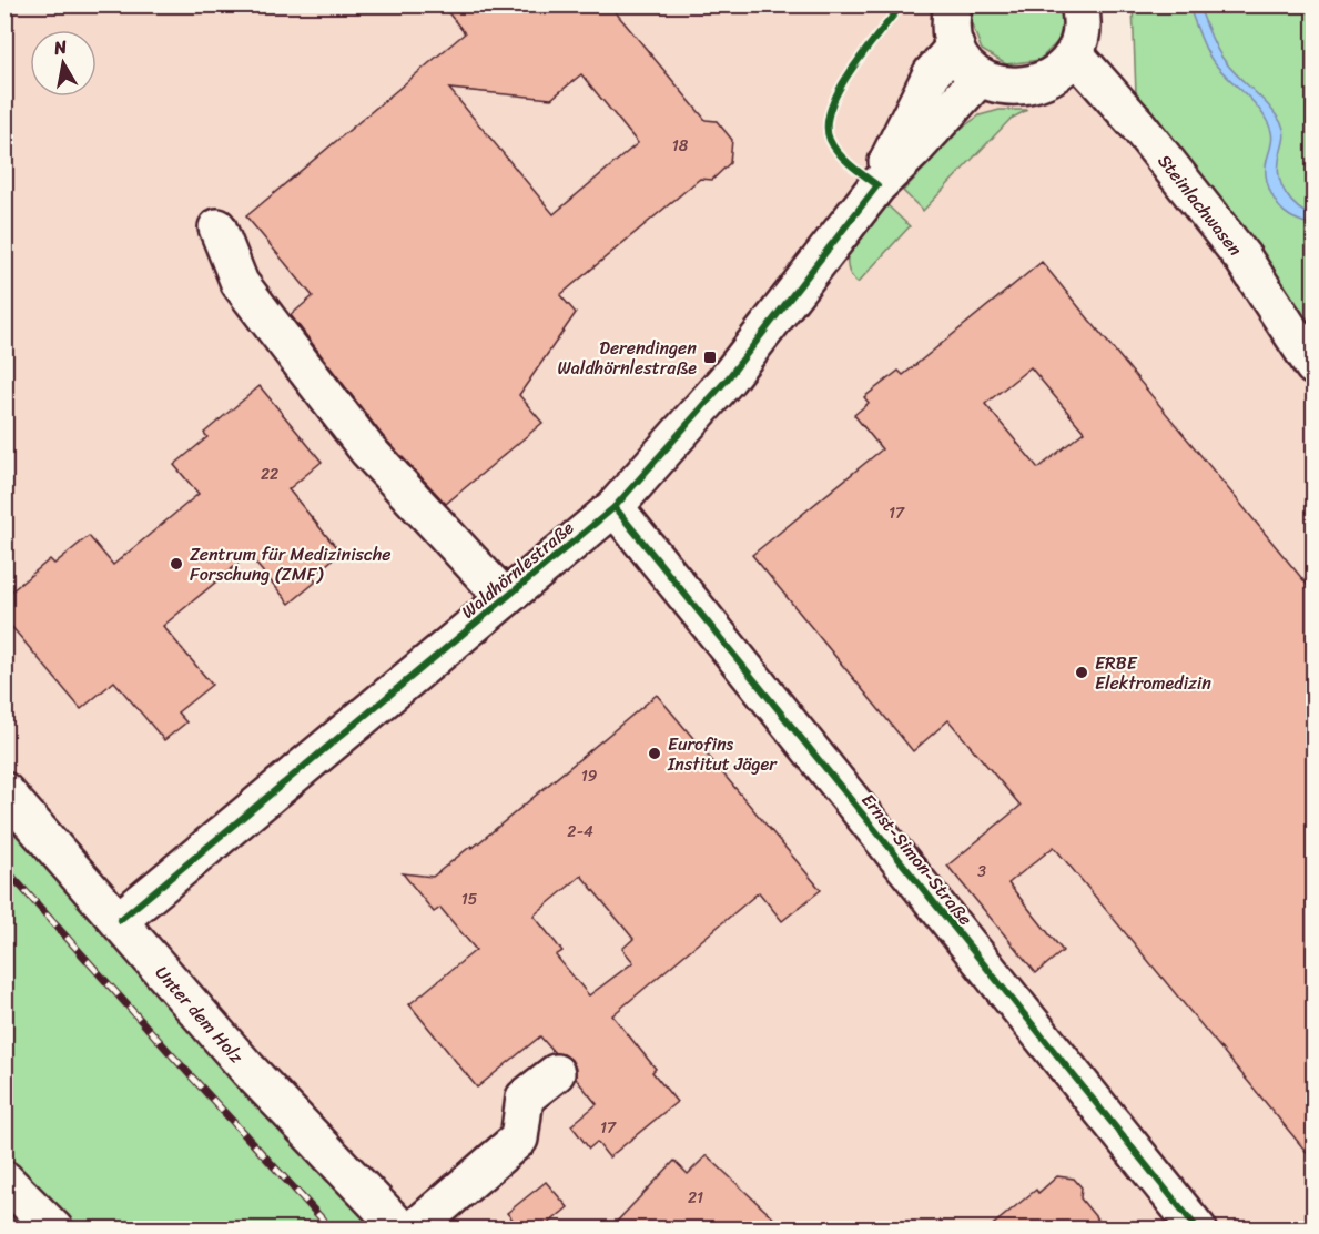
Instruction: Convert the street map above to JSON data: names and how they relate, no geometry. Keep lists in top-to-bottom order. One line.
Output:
{"streets":{"street":["Steinlachwasen","Waldhörnlestraße","Ernst-Simon-Straße","Unter dem Holz"]},"crossings":[["Waldhörnlestraße","Ernst-Simon-Straße"],["Waldhörnlestraße","Unter dem Holz"]],"places":{"transit":["Derendingen Waldhörnlestraße"],"other":["Zentrum für Medizinische Forschung (ZMF)","ERBE Elektromedizin","Eurofins Institut Jäger"]},"house_numbers":["18","22","17","19","2-4","3","15","17","21"],"north":"top"}
